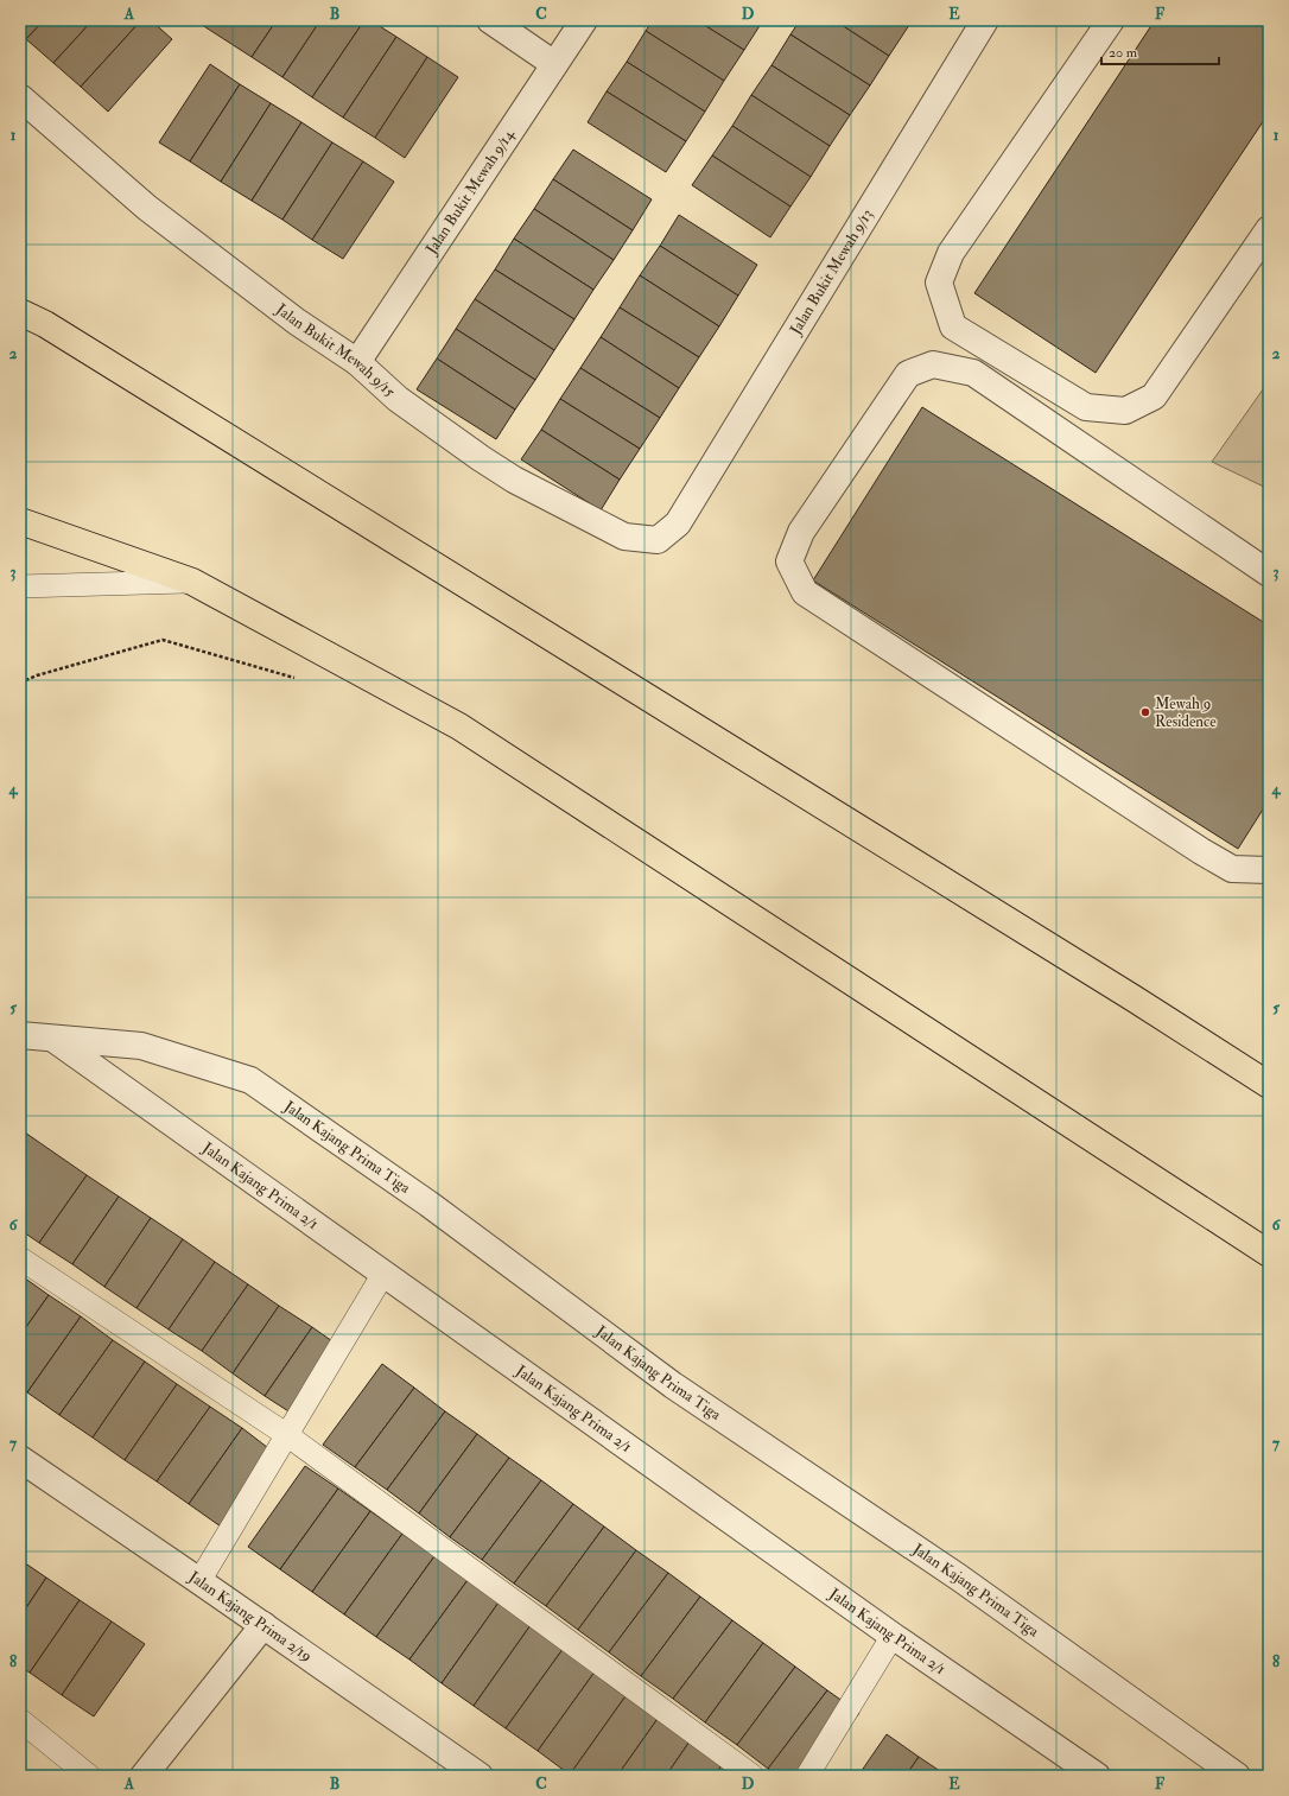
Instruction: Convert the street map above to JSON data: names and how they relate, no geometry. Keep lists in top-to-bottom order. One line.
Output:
{"streets":{"street":["Jalan Bukit Mewah 9/14","Jalan Bukit Mewah 9/13","Jalan Bukit Mewah 9/15","Jalan Kajang Prima Tiga","Jalan Kajang Prima 2/1","Jalan Kajang Prima 2/19"]},"crossings":[["Jalan Bukit Mewah 9/14","Jalan Bukit Mewah 9/15"],["Jalan Bukit Mewah 9/13","Jalan Bukit Mewah 9/15"],["Jalan Kajang Prima Tiga","Jalan Kajang Prima 2/1"]],"places":["Mewah 9 Residence"],"scale_bar":"20 m","grid":{"columns":["A","B","C","D","E","F"],"rows":["1","2","3","4","5","6","7","8"]}}
